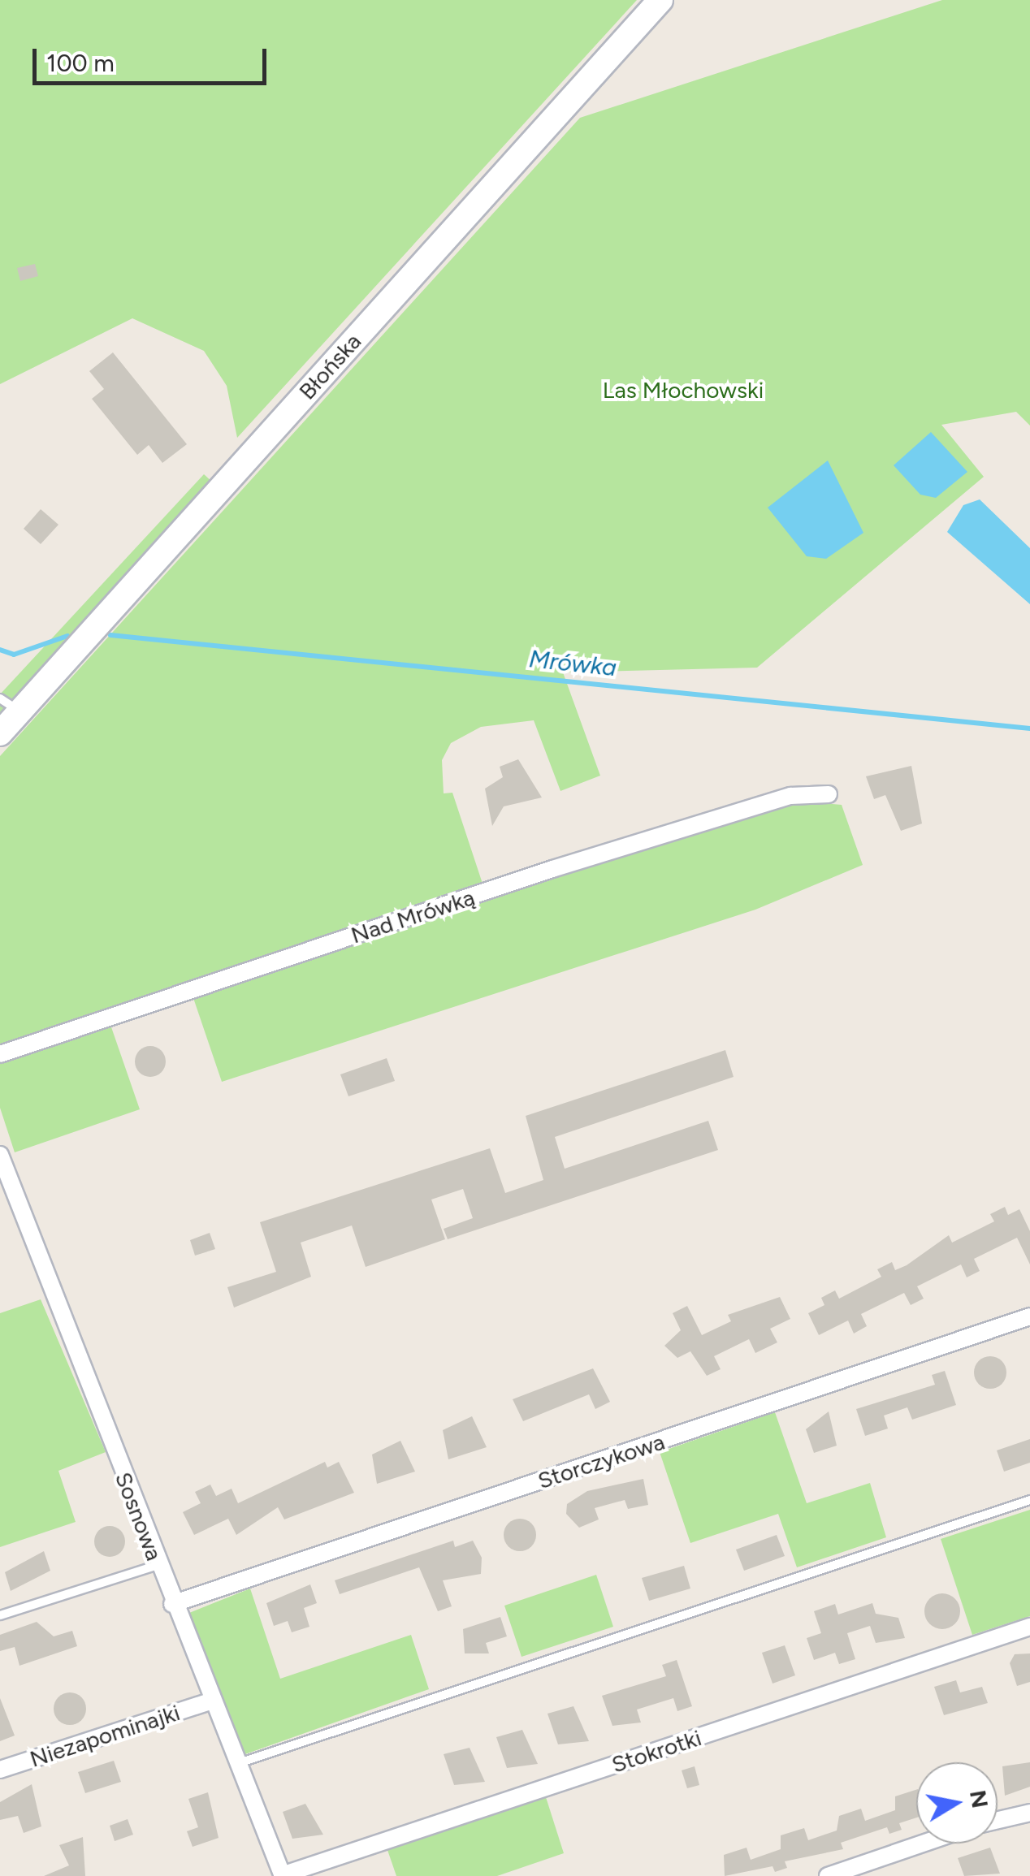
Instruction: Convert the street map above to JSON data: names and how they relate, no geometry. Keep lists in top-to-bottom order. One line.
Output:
{"streets":{"main road":["Błońska"],"street":["Nad Mrówką","Storczykowa","Sosnowa","Niezapominajki","Stokrotki"]},"crossings":[["Storczykowa","Sosnowa"],["Sosnowa","Niezapominajki"],["Sosnowa","Stokrotki"]],"water":["Mrówka"],"parks":["Las Młochowski"],"scale_bar":"100 m","north":"right"}
